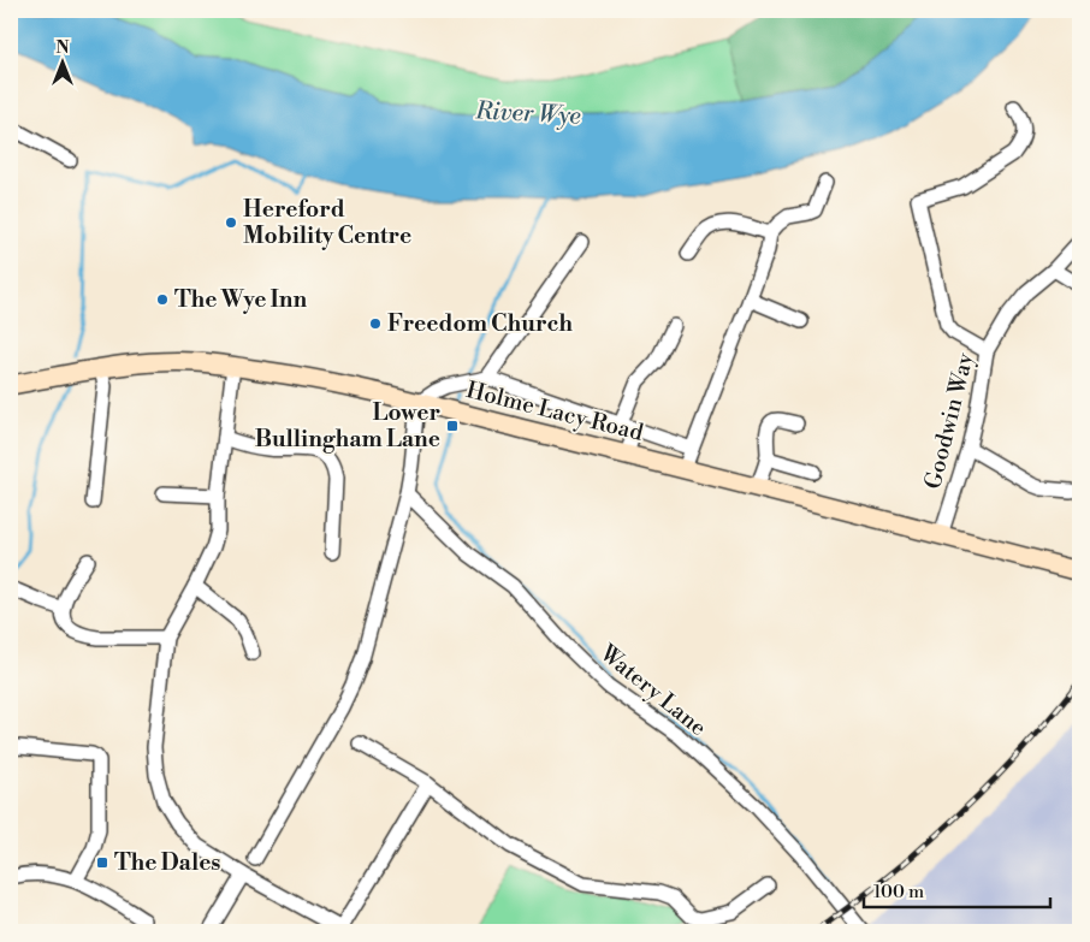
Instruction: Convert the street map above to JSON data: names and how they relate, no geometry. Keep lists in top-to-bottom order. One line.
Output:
{"streets":{"street":["Holme Lacy Road","Goodwin Way","Watery Lane"]},"crossings":[["Holme Lacy Road","Goodwin Way"]],"water":["River Wye"],"places":{"other":["Hereford Mobility Centre","The Wye Inn","Freedom Church"],"transit":["Lower Bullingham Lane","The Dales"]},"scale_bar":"100 m","north":"top"}
